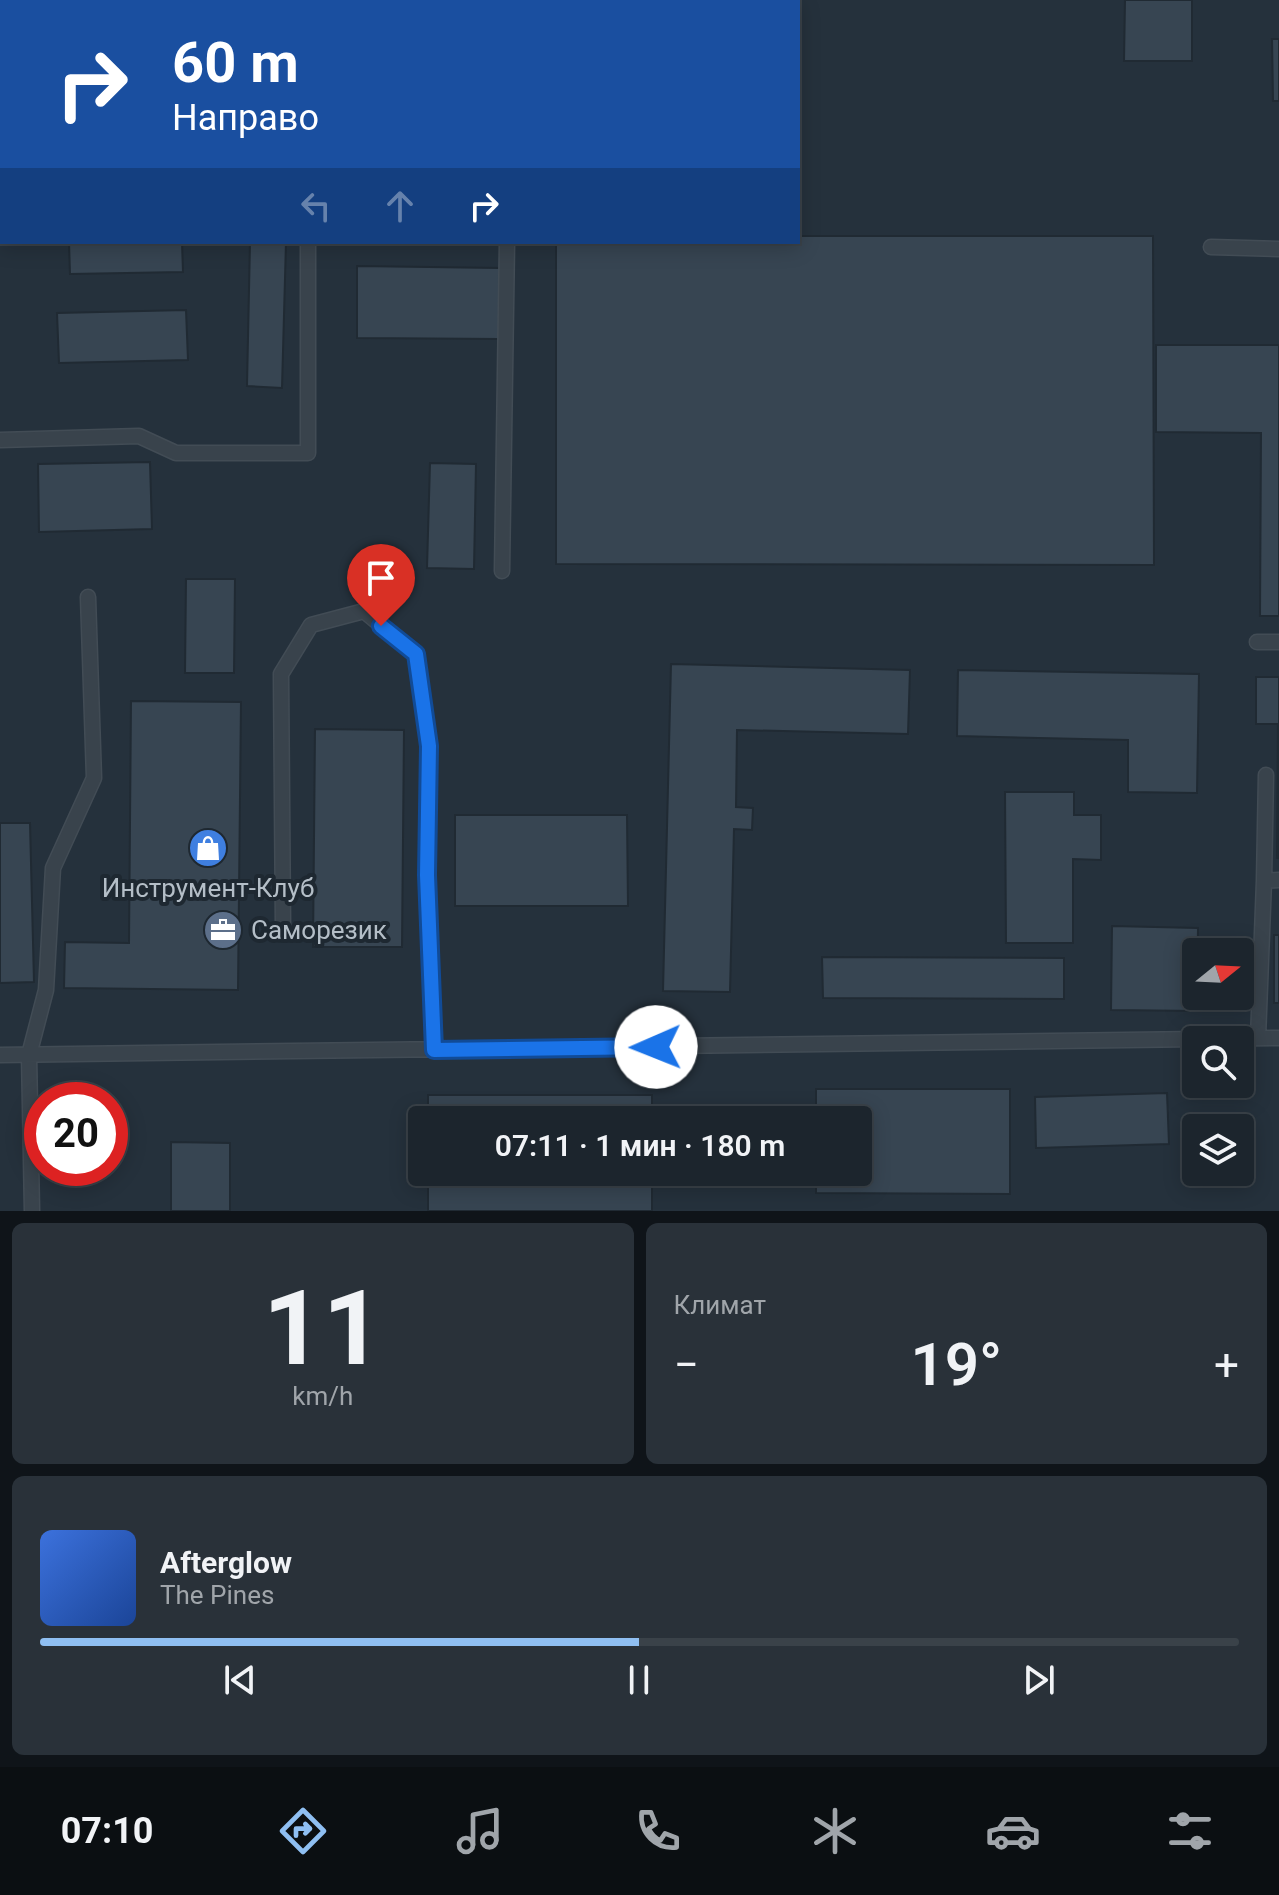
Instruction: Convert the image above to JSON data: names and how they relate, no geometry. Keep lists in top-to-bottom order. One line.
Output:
{"places":{"shop":["Инструмент-Клуб"],"office":["Саморезик"]},"north":"right","page":{"turn":["60 m","Направо"],"limit":"20","trip":"07:11 · 1 мин · 180 m","tile":[["11","km/h"],"Климат"],"heat":["−","19°","+"],"song":["Afterglow","The Pines"],"tabs":"07:10"}}
